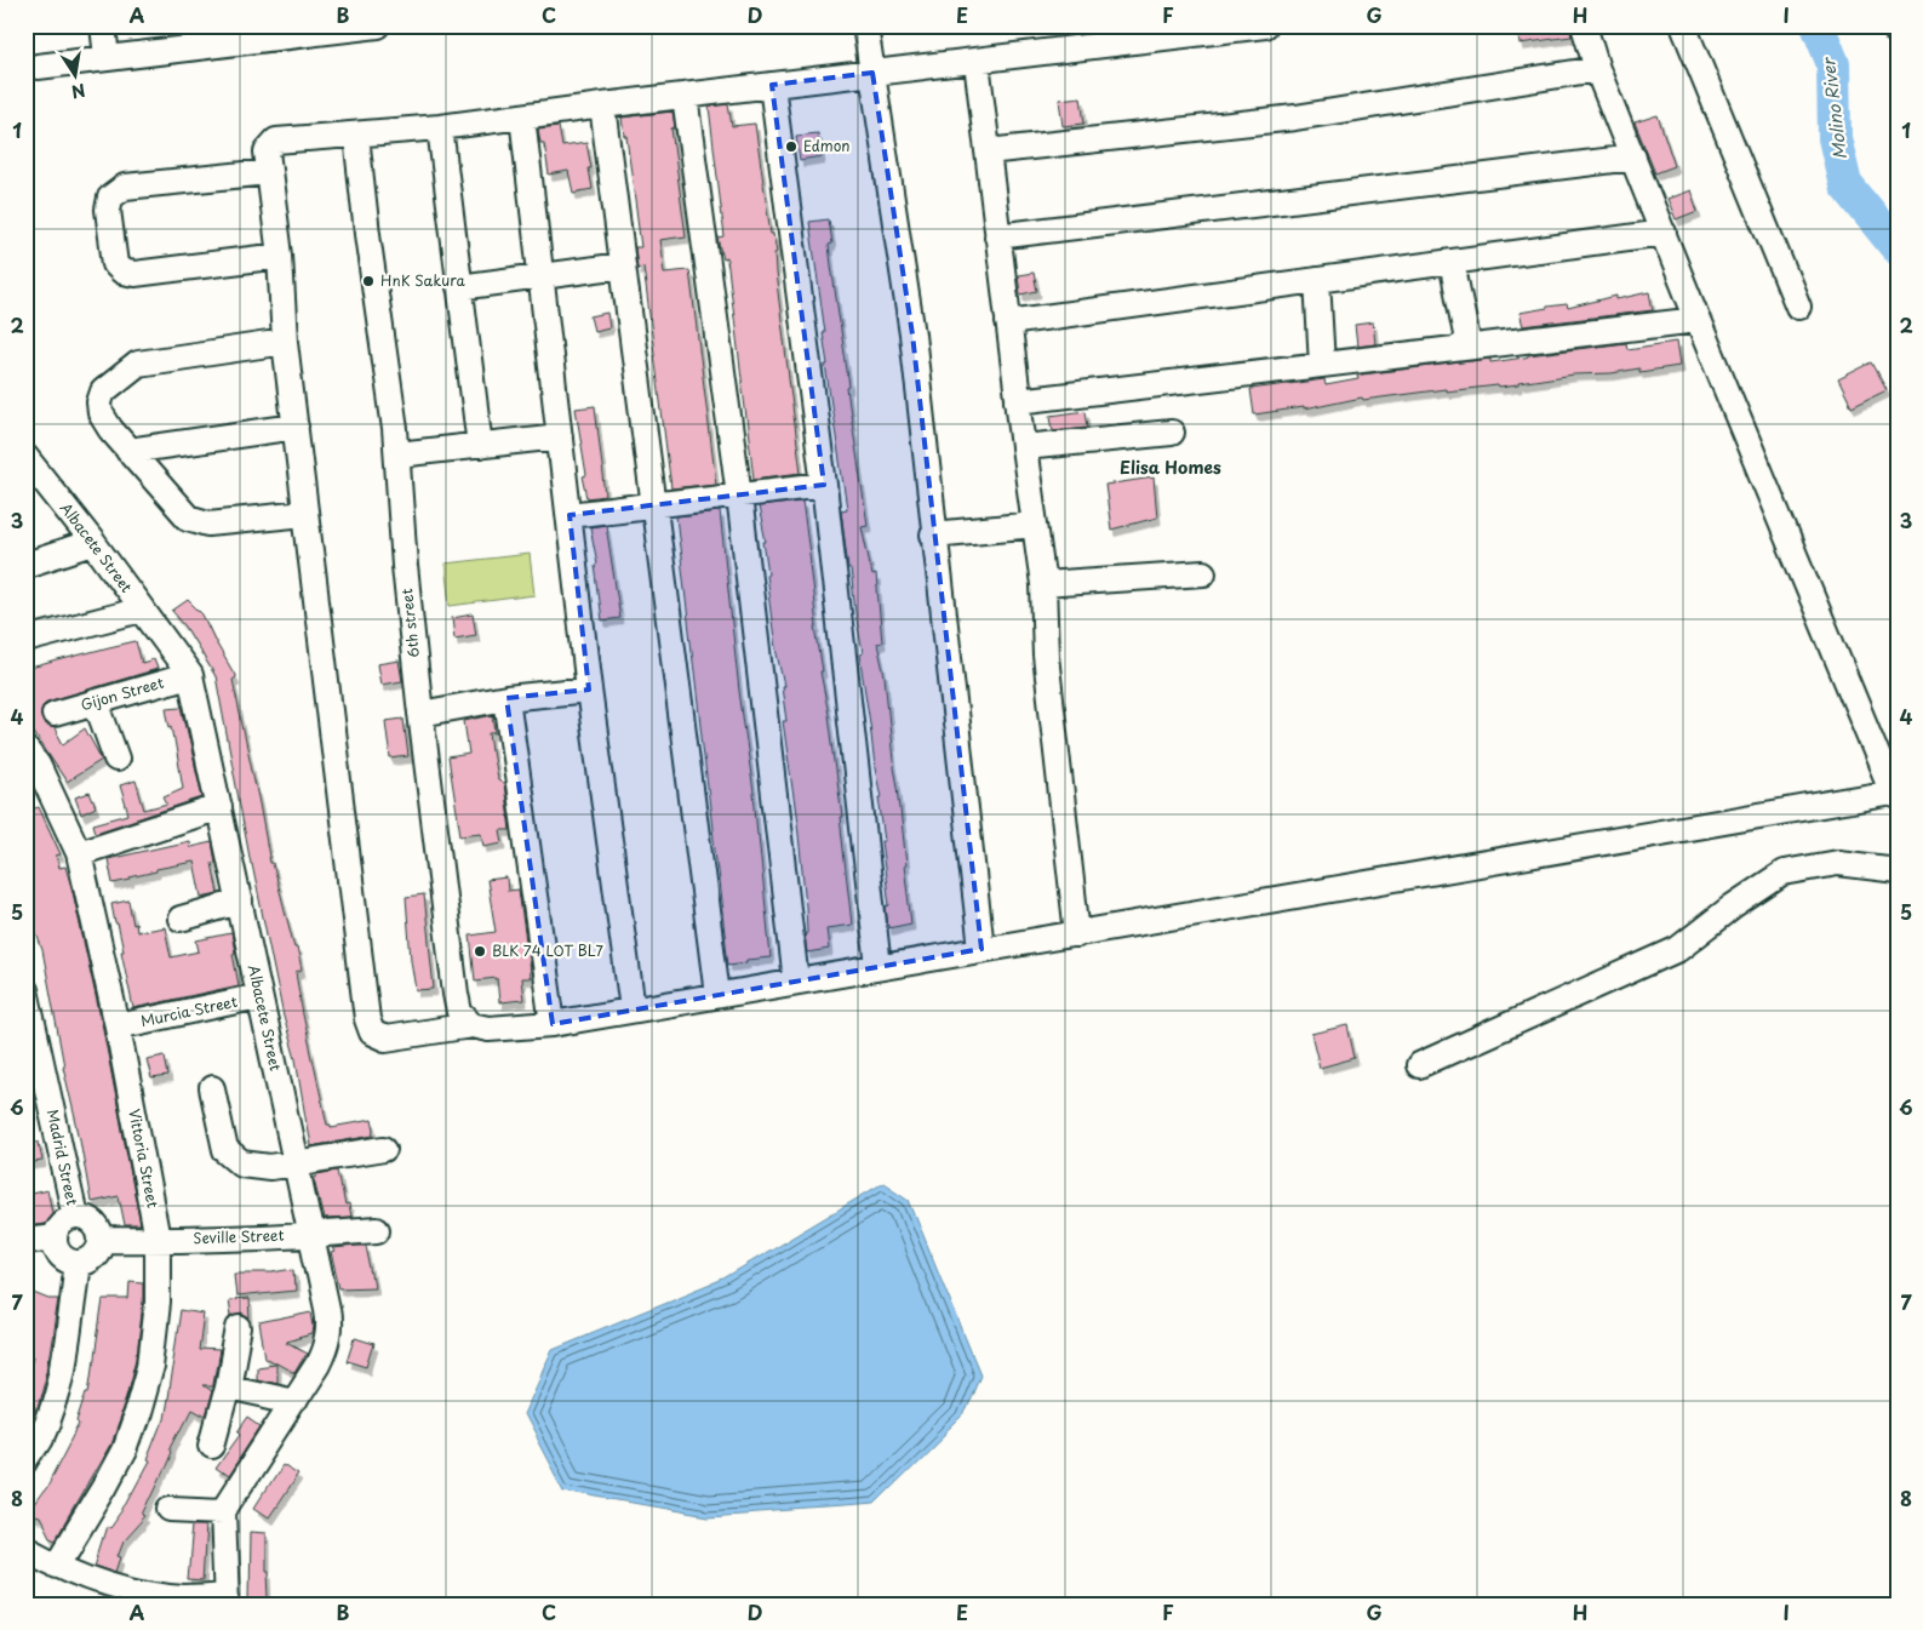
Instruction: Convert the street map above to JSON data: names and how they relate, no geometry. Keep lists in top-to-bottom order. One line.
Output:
{"streets":{"street":["Albacete Street","6th street","Gijon Street","Murcia Street","Madrid Street","Vittoria Street","Seville Street"]},"crossings":[["Albacete Street","Gijon Street"],["Albacete Street","Murcia Street"],["Albacete Street","Seville Street"],["Murcia Street","Vittoria Street"],["Madrid Street","Seville Street"],["Vittoria Street","Seville Street"]],"districts":["Elisa Homes"],"water":["Molino River"],"places":["Edmon","HnK Sakura","BLK 74 LOT BL7"],"north":"bottom","grid":{"columns":["A","B","C","D","E","F","G","H","I"],"rows":["1","2","3","4","5","6","7","8"]}}
